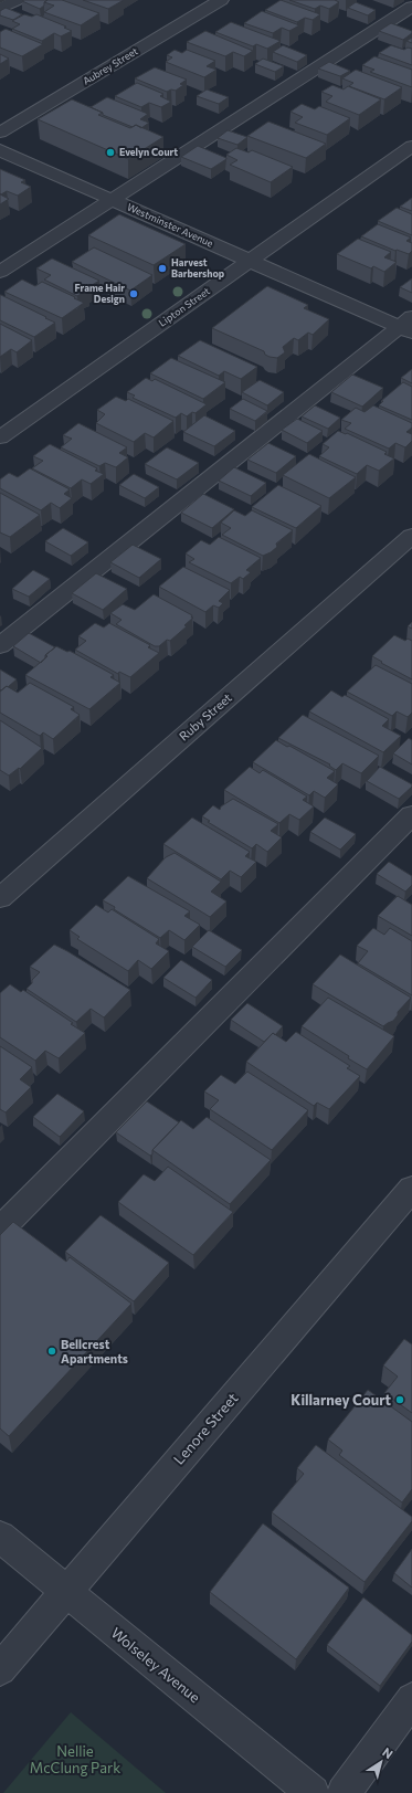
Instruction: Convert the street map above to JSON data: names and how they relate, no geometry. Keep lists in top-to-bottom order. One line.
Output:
{"streets":{"street":["Aubrey Street","Westminster Avenue","Lipton Street","Ruby Street","Lenore Street","Wolseley Avenue"]},"crossings":[["Westminster Avenue","Lipton Street"],["Lenore Street","Wolseley Avenue"]],"parks":["Nellie McClung Park"],"places":["Evelyn Court","Harvest Barbershop","Frame Hair Design","Bellcrest Apartments","Killarney Court"],"north":"top right"}
